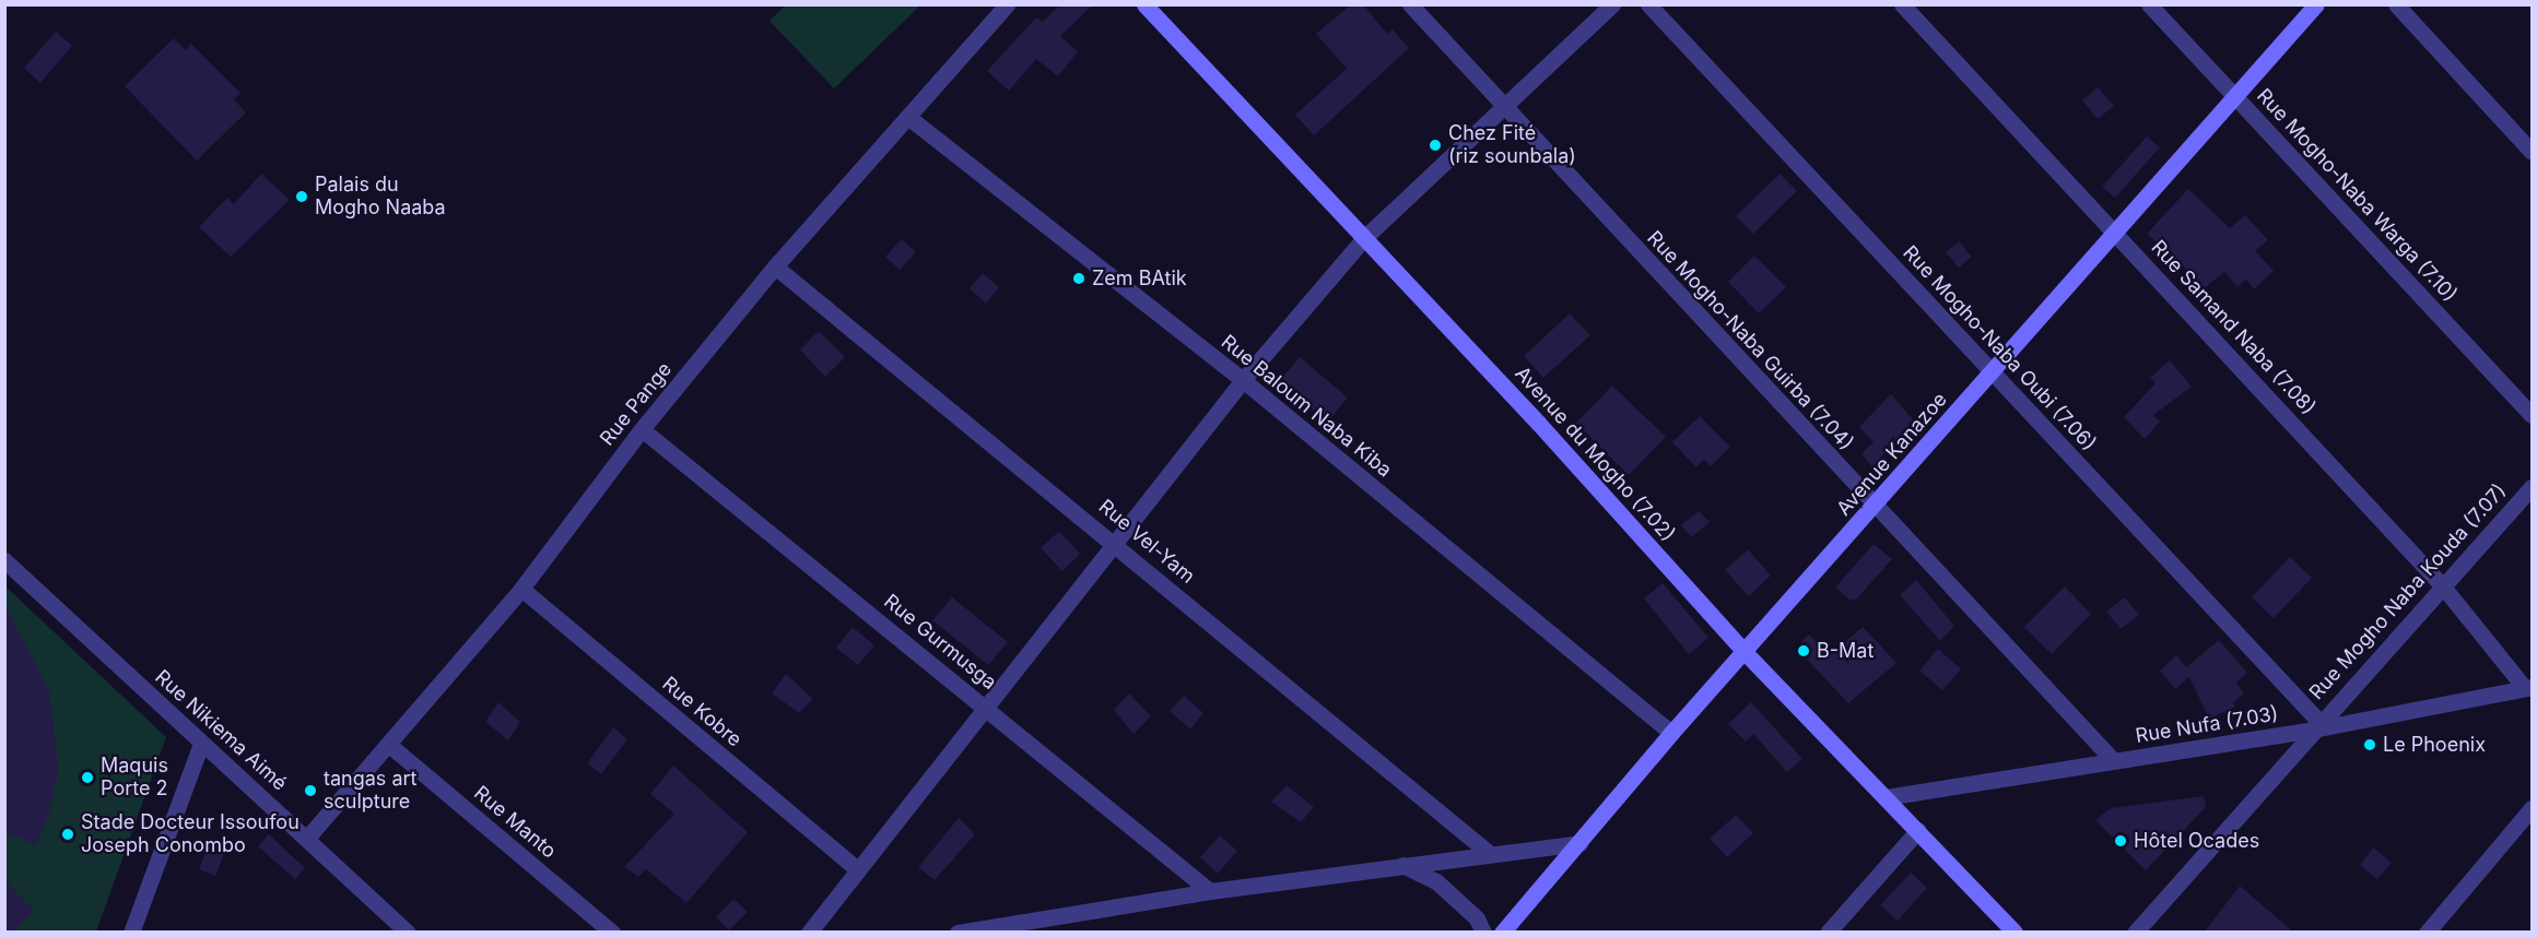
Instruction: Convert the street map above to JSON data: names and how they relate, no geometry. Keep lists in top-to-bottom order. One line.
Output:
{"streets":{"main road":["Avenue du Mogho (7.02)","Avenue Kanazoe"],"street":["Rue Mogho-Naba Warga (7.10)","Rue Samand Naba (7.08)","Rue Mogho-Naba Guirba (7.04)","Rue Mogho-Naba Oubi (7.06)","Rue Pange","Rue Baloum Naba Kiba","Rue Vel-Yam","Rue Mogho Naba Kouda (7.07)","Rue Gurmusga","Rue Kobre","Rue Nufa (7.03)","Rue Nikiema Aimé","Rue Manto"]},"crossings":[["Rue Mogho-Naba Warga (7.10)","Avenue Kanazoe"],["Rue Samand Naba (7.08)","Avenue Kanazoe"],["Rue Samand Naba (7.08)","Rue Mogho Naba Kouda (7.07)"],["Rue Samand Naba (7.08)","Rue Nufa (7.03)"],["Rue Mogho-Naba Guirba (7.04)","Avenue Kanazoe"],["Rue Mogho-Naba Guirba (7.04)","Rue Nufa (7.03)"],["Rue Mogho-Naba Oubi (7.06)","Avenue Kanazoe"],["Rue Mogho-Naba Oubi (7.06)","Rue Mogho Naba Kouda (7.07)"],["Rue Mogho-Naba Oubi (7.06)","Rue Nufa (7.03)"],["Rue Pange","Rue Baloum Naba Kiba"],["Rue Pange","Rue Vel-Yam"],["Rue Pange","Rue Gurmusga"],["Rue Pange","Rue Kobre"],["Rue Pange","Rue Nikiema Aimé"],["Rue Pange","Rue Manto"],["Rue Baloum Naba Kiba","Avenue Kanazoe"],["Avenue du Mogho (7.02)","Avenue Kanazoe"],["Avenue du Mogho (7.02)","Rue Nufa (7.03)"],["Rue Mogho Naba Kouda (7.07)","Rue Nufa (7.03)"]],"places":["Chez Fité (riz sounbala)","Palais du Mogho Naaba","Zem BAtik","B-Mat","Le Phoenix","Maquis Porte 2","tangas art sculpture","Stade Docteur Issoufou Joseph Conombo","Hôtel Ocades"]}
